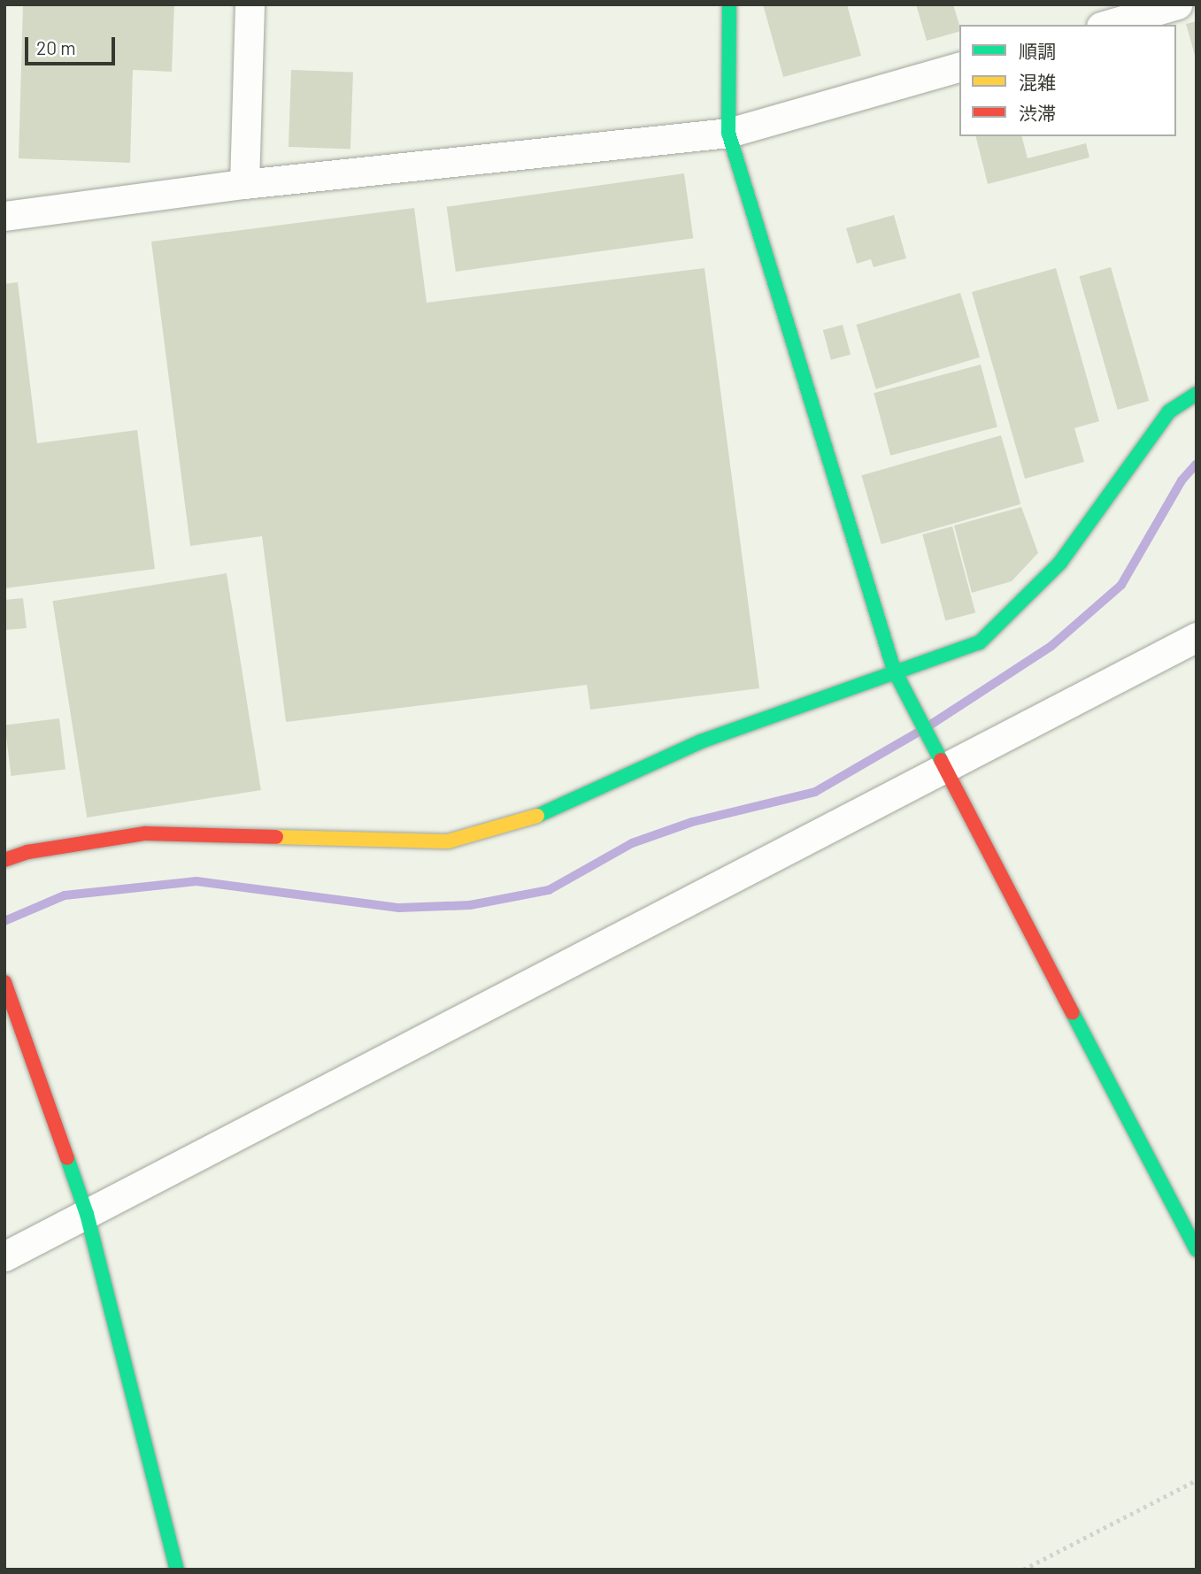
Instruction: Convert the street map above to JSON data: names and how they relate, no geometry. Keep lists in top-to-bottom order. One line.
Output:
{"legend":["順調","混雑","渋滞"],"scale_bar":"20 m"}
